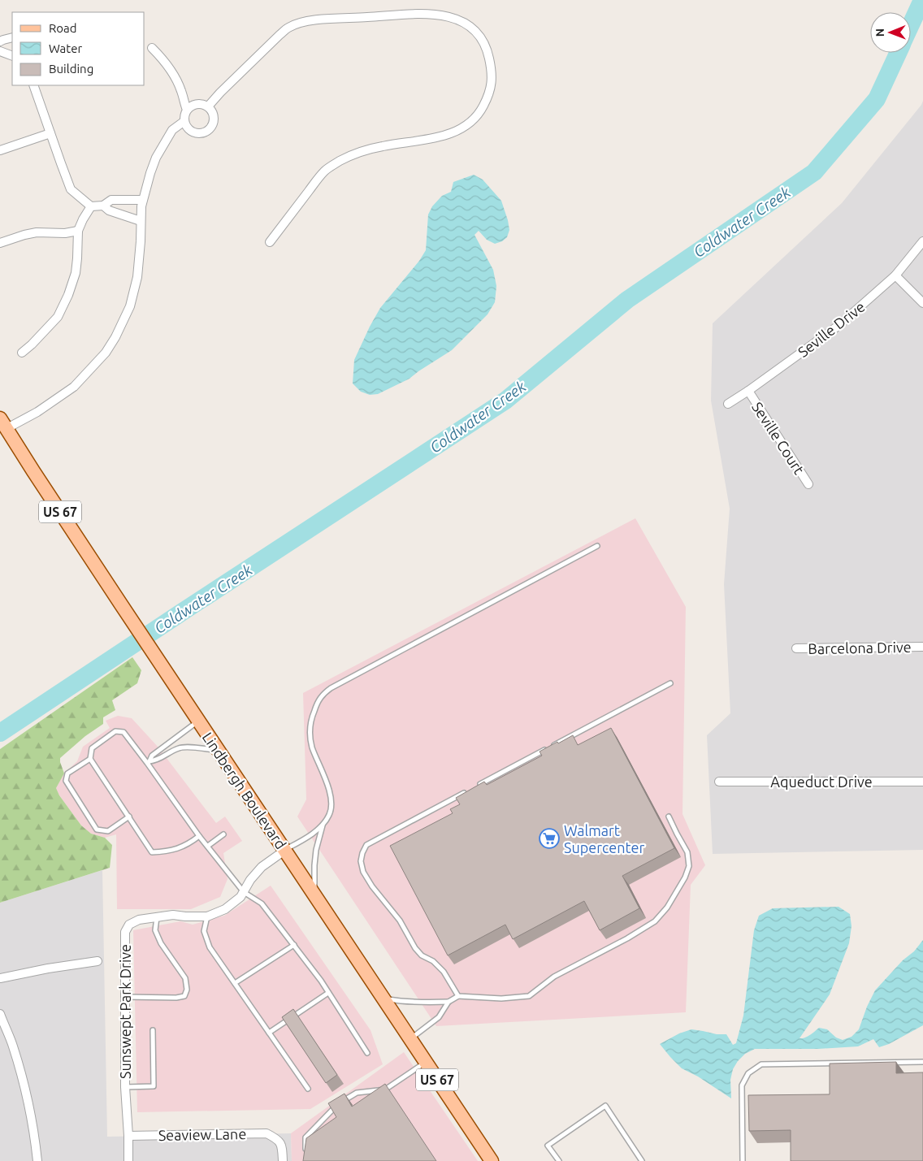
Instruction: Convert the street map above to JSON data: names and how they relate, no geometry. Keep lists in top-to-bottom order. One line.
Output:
{"streets":{"main road":["US 67","Lindbergh Boulevard"],"street":["Seville Drive","Seville Court","Barcelona Drive","Aqueduct Drive","Sunswept Park Drive","Seaview Lane"]},"crossings":[["Seville Drive","Seville Court"],["Lindbergh Boulevard","Sunswept Park Drive"],["Sunswept Park Drive","Seaview Lane"]],"water":["Coldwater Creek"],"places":{"supermarket":["Walmart Supercenter"]},"legend":["Road","Water","Building"],"north":"left"}
